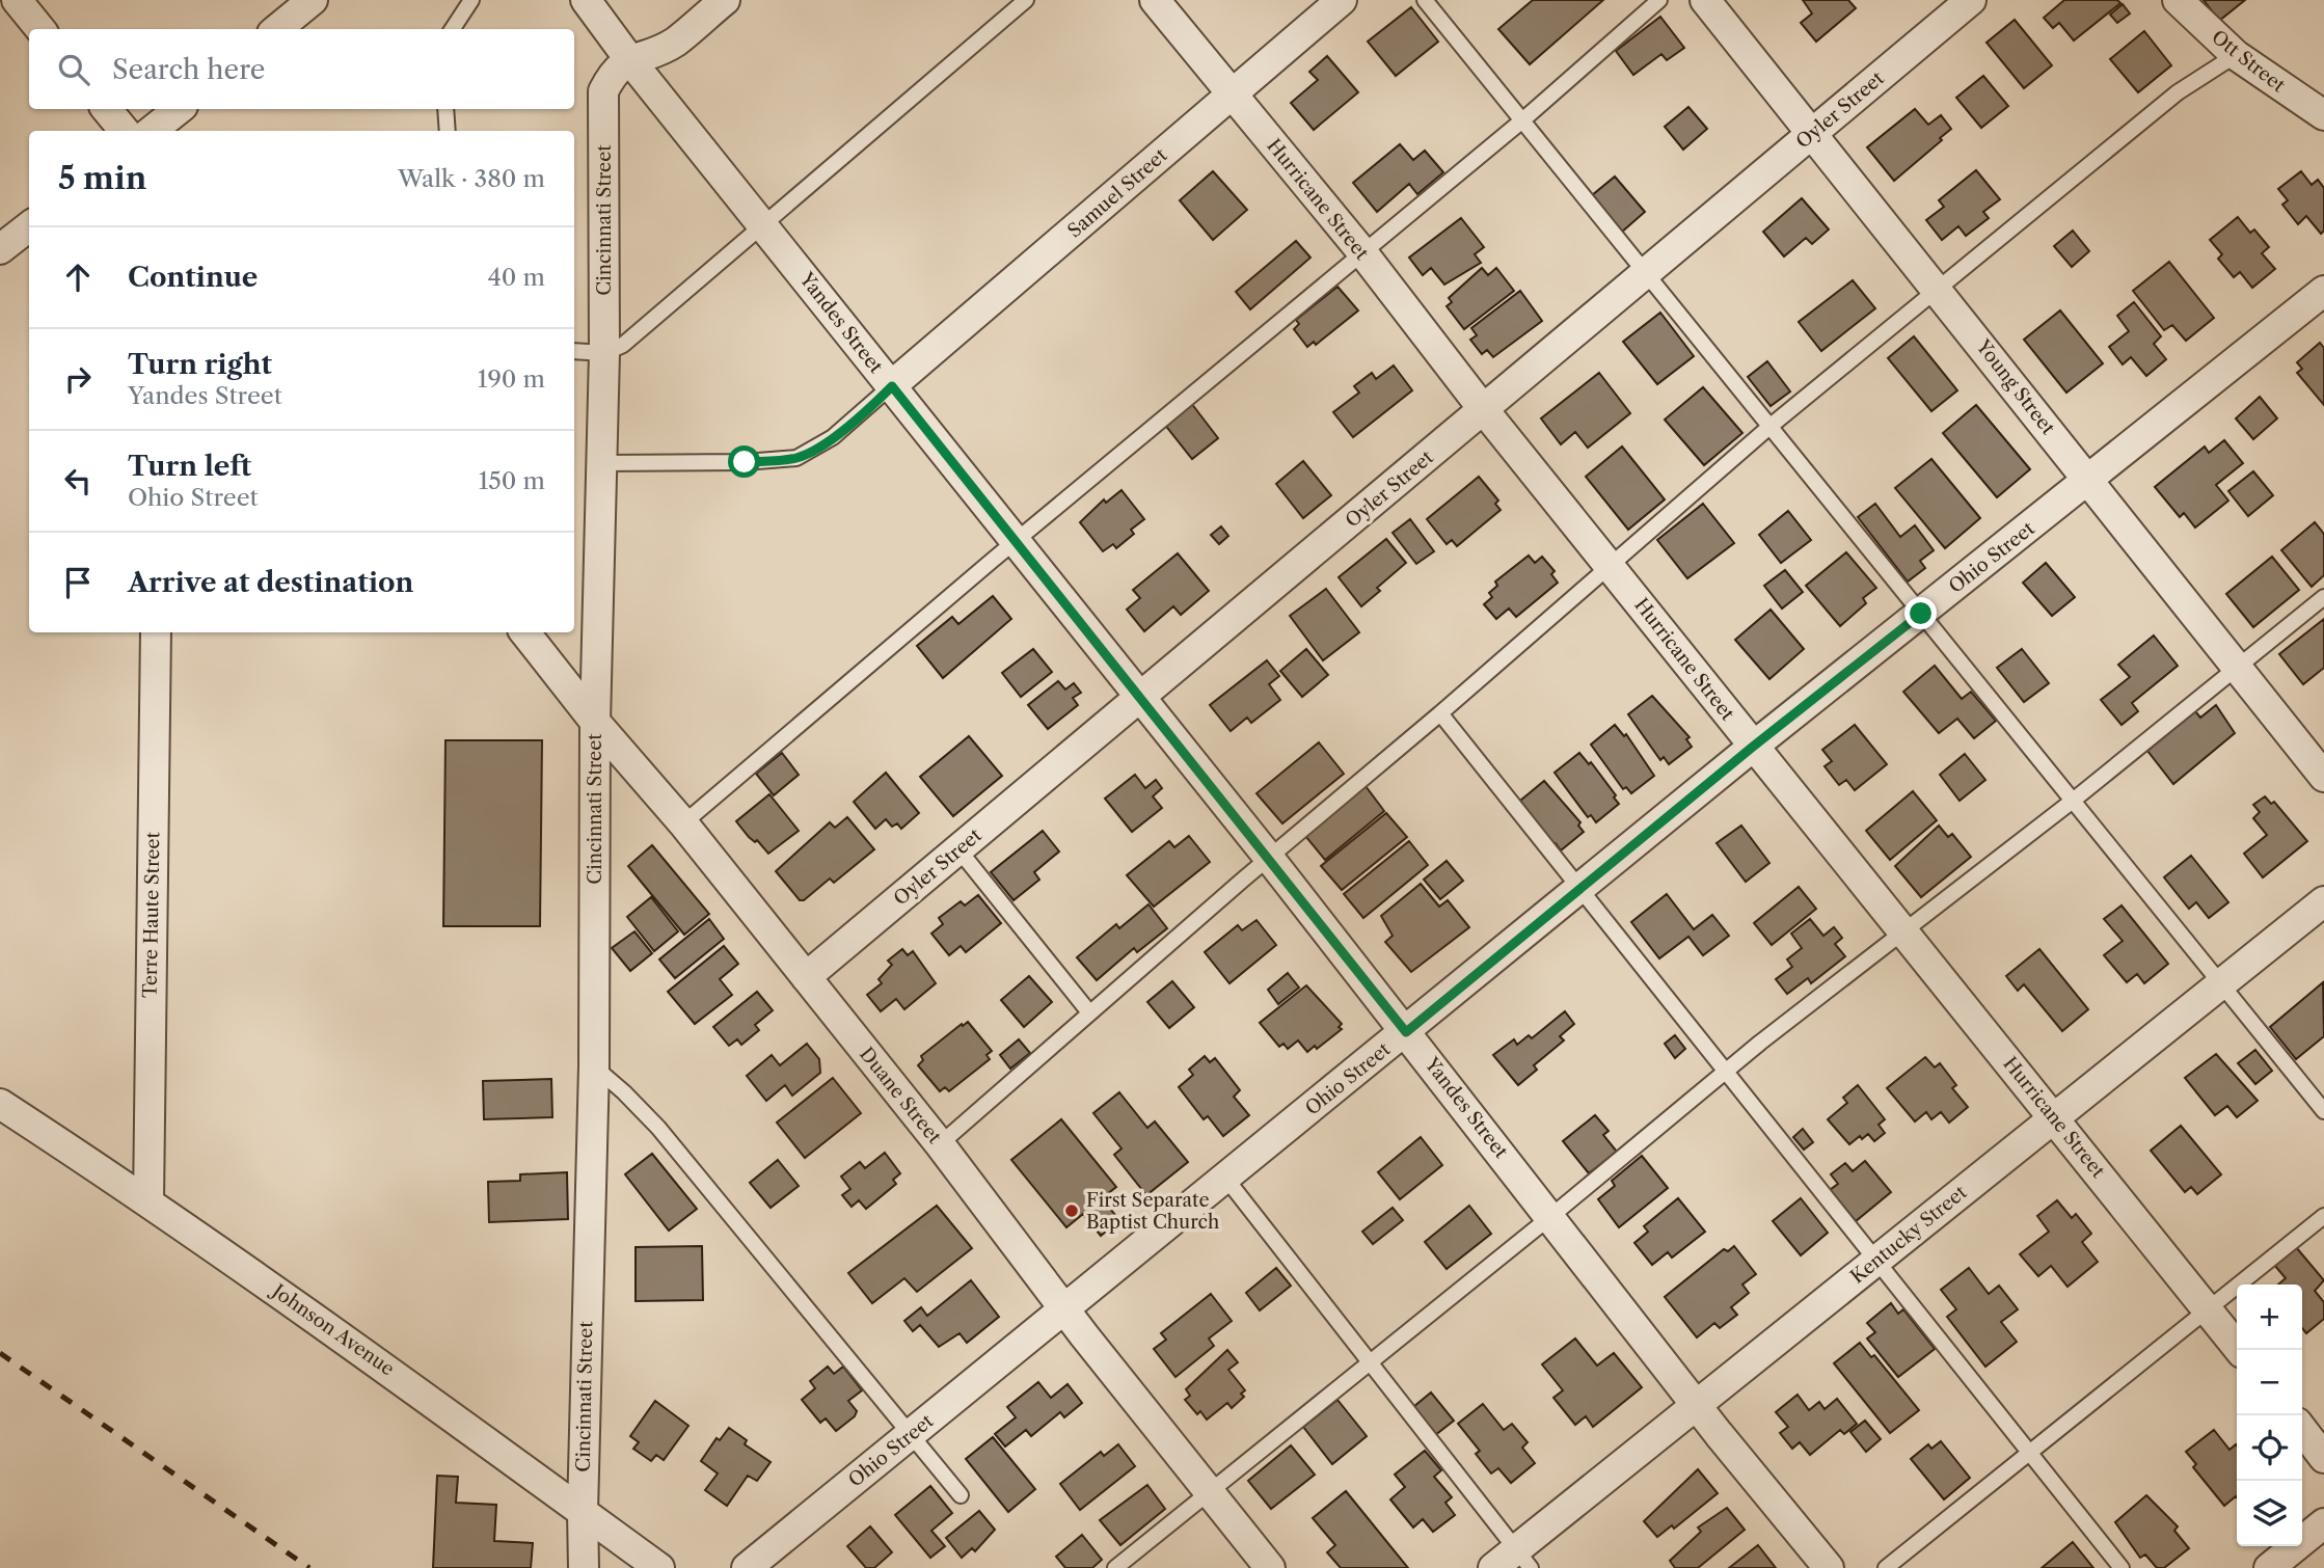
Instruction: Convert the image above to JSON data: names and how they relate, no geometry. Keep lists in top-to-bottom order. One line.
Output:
{"streets":{"street":["Ott Street","Oyler Street","Samuel Street","Hurricane Street","Cincinnati Street","Yandes Street","Young Street","Ohio Street","Terre Haute Street","Duane Street","Kentucky Street","Johnson Avenue"]},"crossings":[["Oyler Street","Hurricane Street"],["Oyler Street","Yandes Street"],["Oyler Street","Young Street"],["Oyler Street","Duane Street"],["Samuel Street","Hurricane Street"],["Samuel Street","Yandes Street"],["Hurricane Street","Ohio Street"],["Hurricane Street","Kentucky Street"],["Cincinnati Street","Yandes Street"],["Cincinnati Street","Duane Street"],["Cincinnati Street","Johnson Avenue"],["Yandes Street","Ohio Street"],["Yandes Street","Kentucky Street"],["Young Street","Ohio Street"],["Ohio Street","Duane Street"],["Terre Haute Street","Johnson Avenue"]],"places":["First Separate Baptist Church"],"page":{"search":"Search here","heading":["5 min","Walk · 380 m"],"list":[["Continue","40 m"],["Turn right","Yandes Street","190 m"],["Turn left","Ohio Street","150 m"],"Arrive at destination"],"map_buttons":["+","−"]}}
